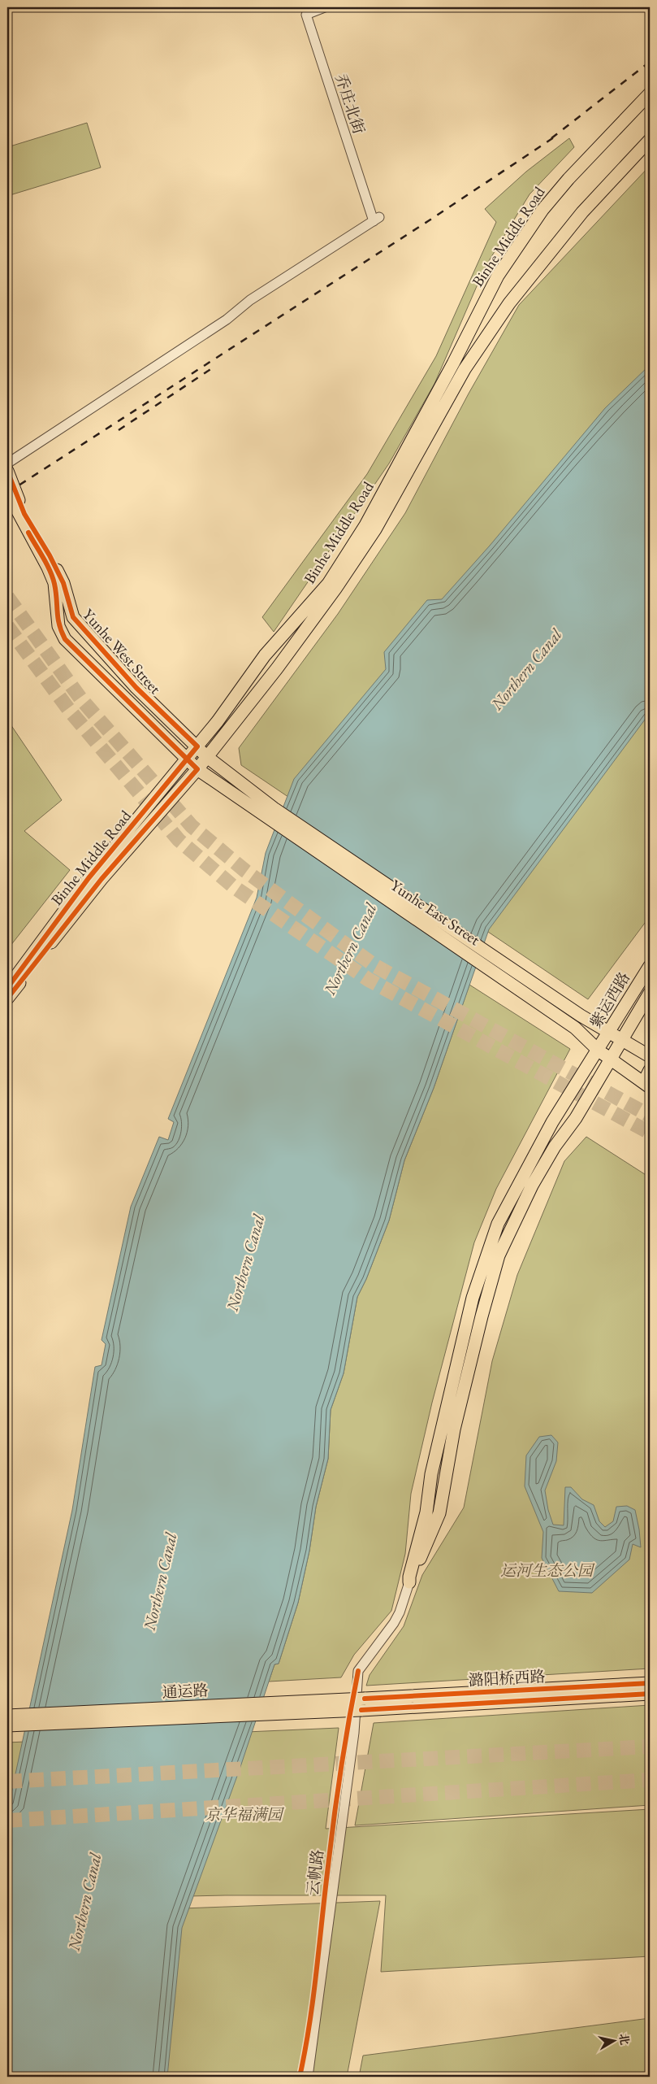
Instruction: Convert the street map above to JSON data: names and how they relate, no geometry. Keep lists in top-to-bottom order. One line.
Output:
{"streets":{"main road":["Binhe Middle Road","Yunhe West Street","Yunhe East Street","紫运西路","潞阳桥西路","通运路"],"street":["乔庄北街","云帆路"]},"crossings":[["Binhe Middle Road","Yunhe West Street"],["Binhe Middle Road","Yunhe East Street"],["Yunhe West Street","Yunhe East Street"],["Yunhe East Street","紫运西路"],["紫运西路","云帆路"],["潞阳桥西路","通运路"]],"water":["Northern Canal"],"parks":["运河生态公园","京华福满园"],"north":"right"}
